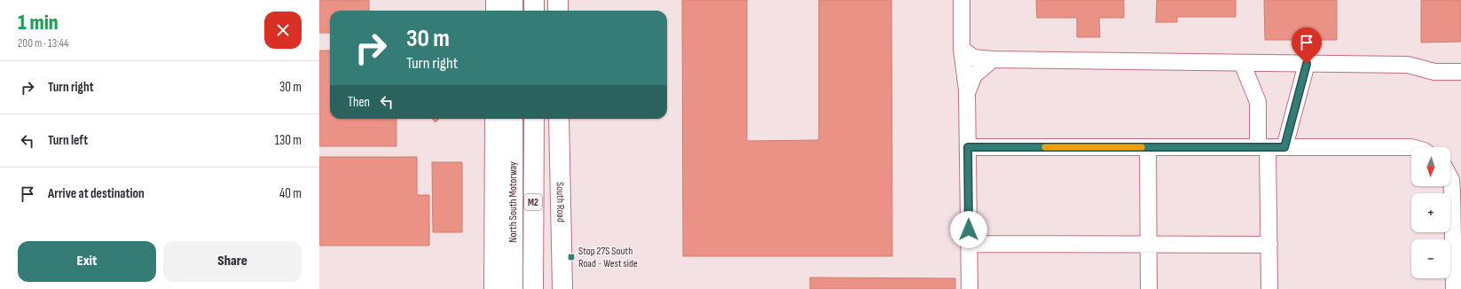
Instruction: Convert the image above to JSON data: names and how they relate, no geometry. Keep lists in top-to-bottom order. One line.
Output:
{"streets":{"highway":["North South Motorway","M2","South Road"]},"places":{"transit":["Stop 27S South Road - West side"]},"north":"bottom","page":{"heading":["1 min","200 m · 13:44"],"turn":["30 m","Turn right"],"list":[{"name":"Turn right","value":"30 m"},{"name":"Turn left","value":"130 m"},{"name":"Arrive at destination","value":"40 m"}],"then":"Then","map_buttons":["+","−"],"buttons":["Exit","Share"]}}
